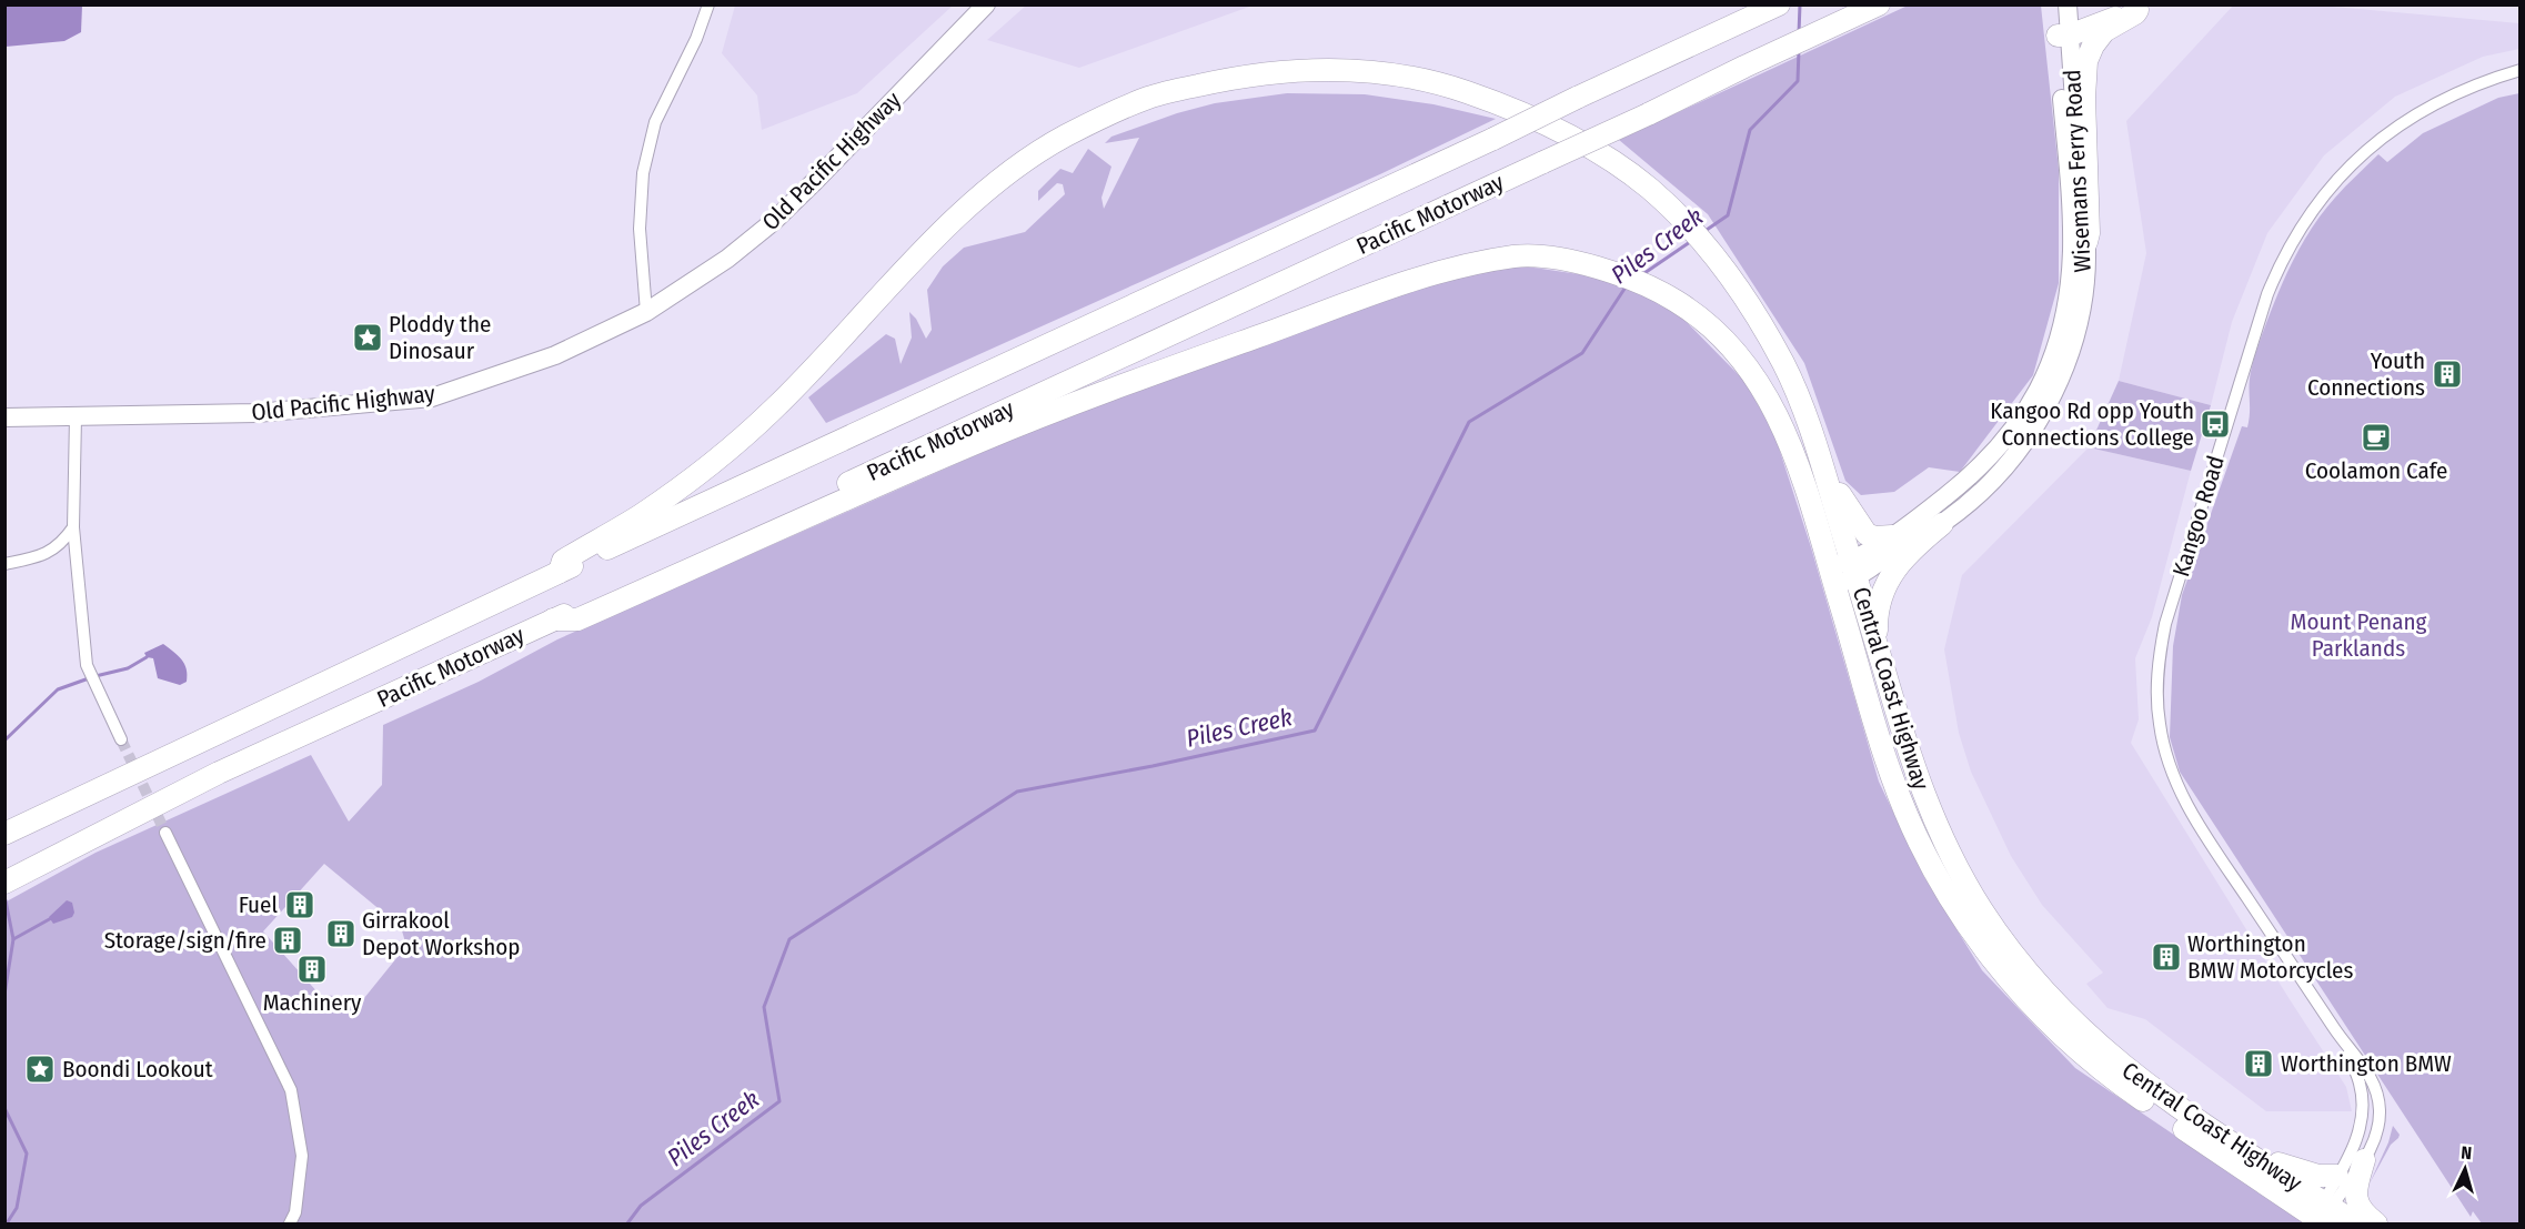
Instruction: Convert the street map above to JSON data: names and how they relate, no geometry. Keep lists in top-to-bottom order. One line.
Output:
{"streets":{"highway":["Pacific Motorway","Central Coast Highway"],"main road":["Old Pacific Highway","Wisemans Ferry Road"],"street":["Kangoo Road"]},"crossings":[["Wisemans Ferry Road","Central Coast Highway"],["Pacific Motorway","Central Coast Highway"],["Kangoo Road","Central Coast Highway"]],"water":["Piles Creek"],"parks":["Mount Penang Parklands"],"places":{"place":["Ploddy the Dinosaur","Boondi Lookout"],"building":["Youth Connections","Fuel","Girrakool Depot Workshop","Storage/sign/fire","Worthington BMW Motorcycles","Machinery","Worthington BMW"],"bus stop":["Kangoo Rd opp Youth Connections College"],"cafe":["Coolamon Cafe"]},"north":"top"}
